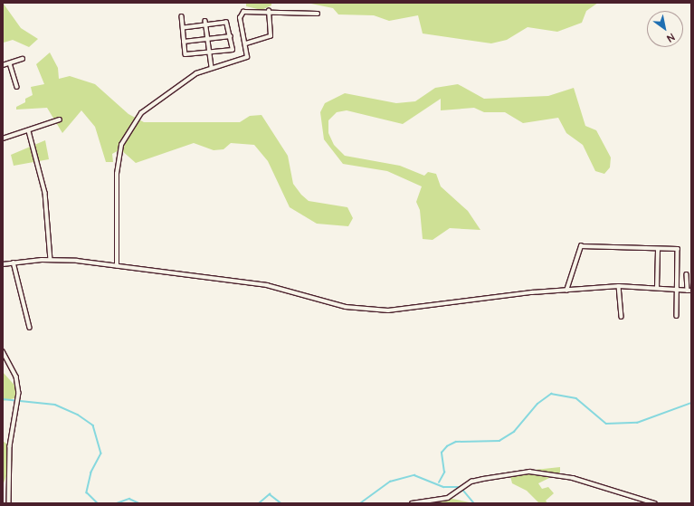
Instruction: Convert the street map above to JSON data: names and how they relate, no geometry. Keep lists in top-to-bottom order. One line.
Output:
{"north":"bottom right"}
